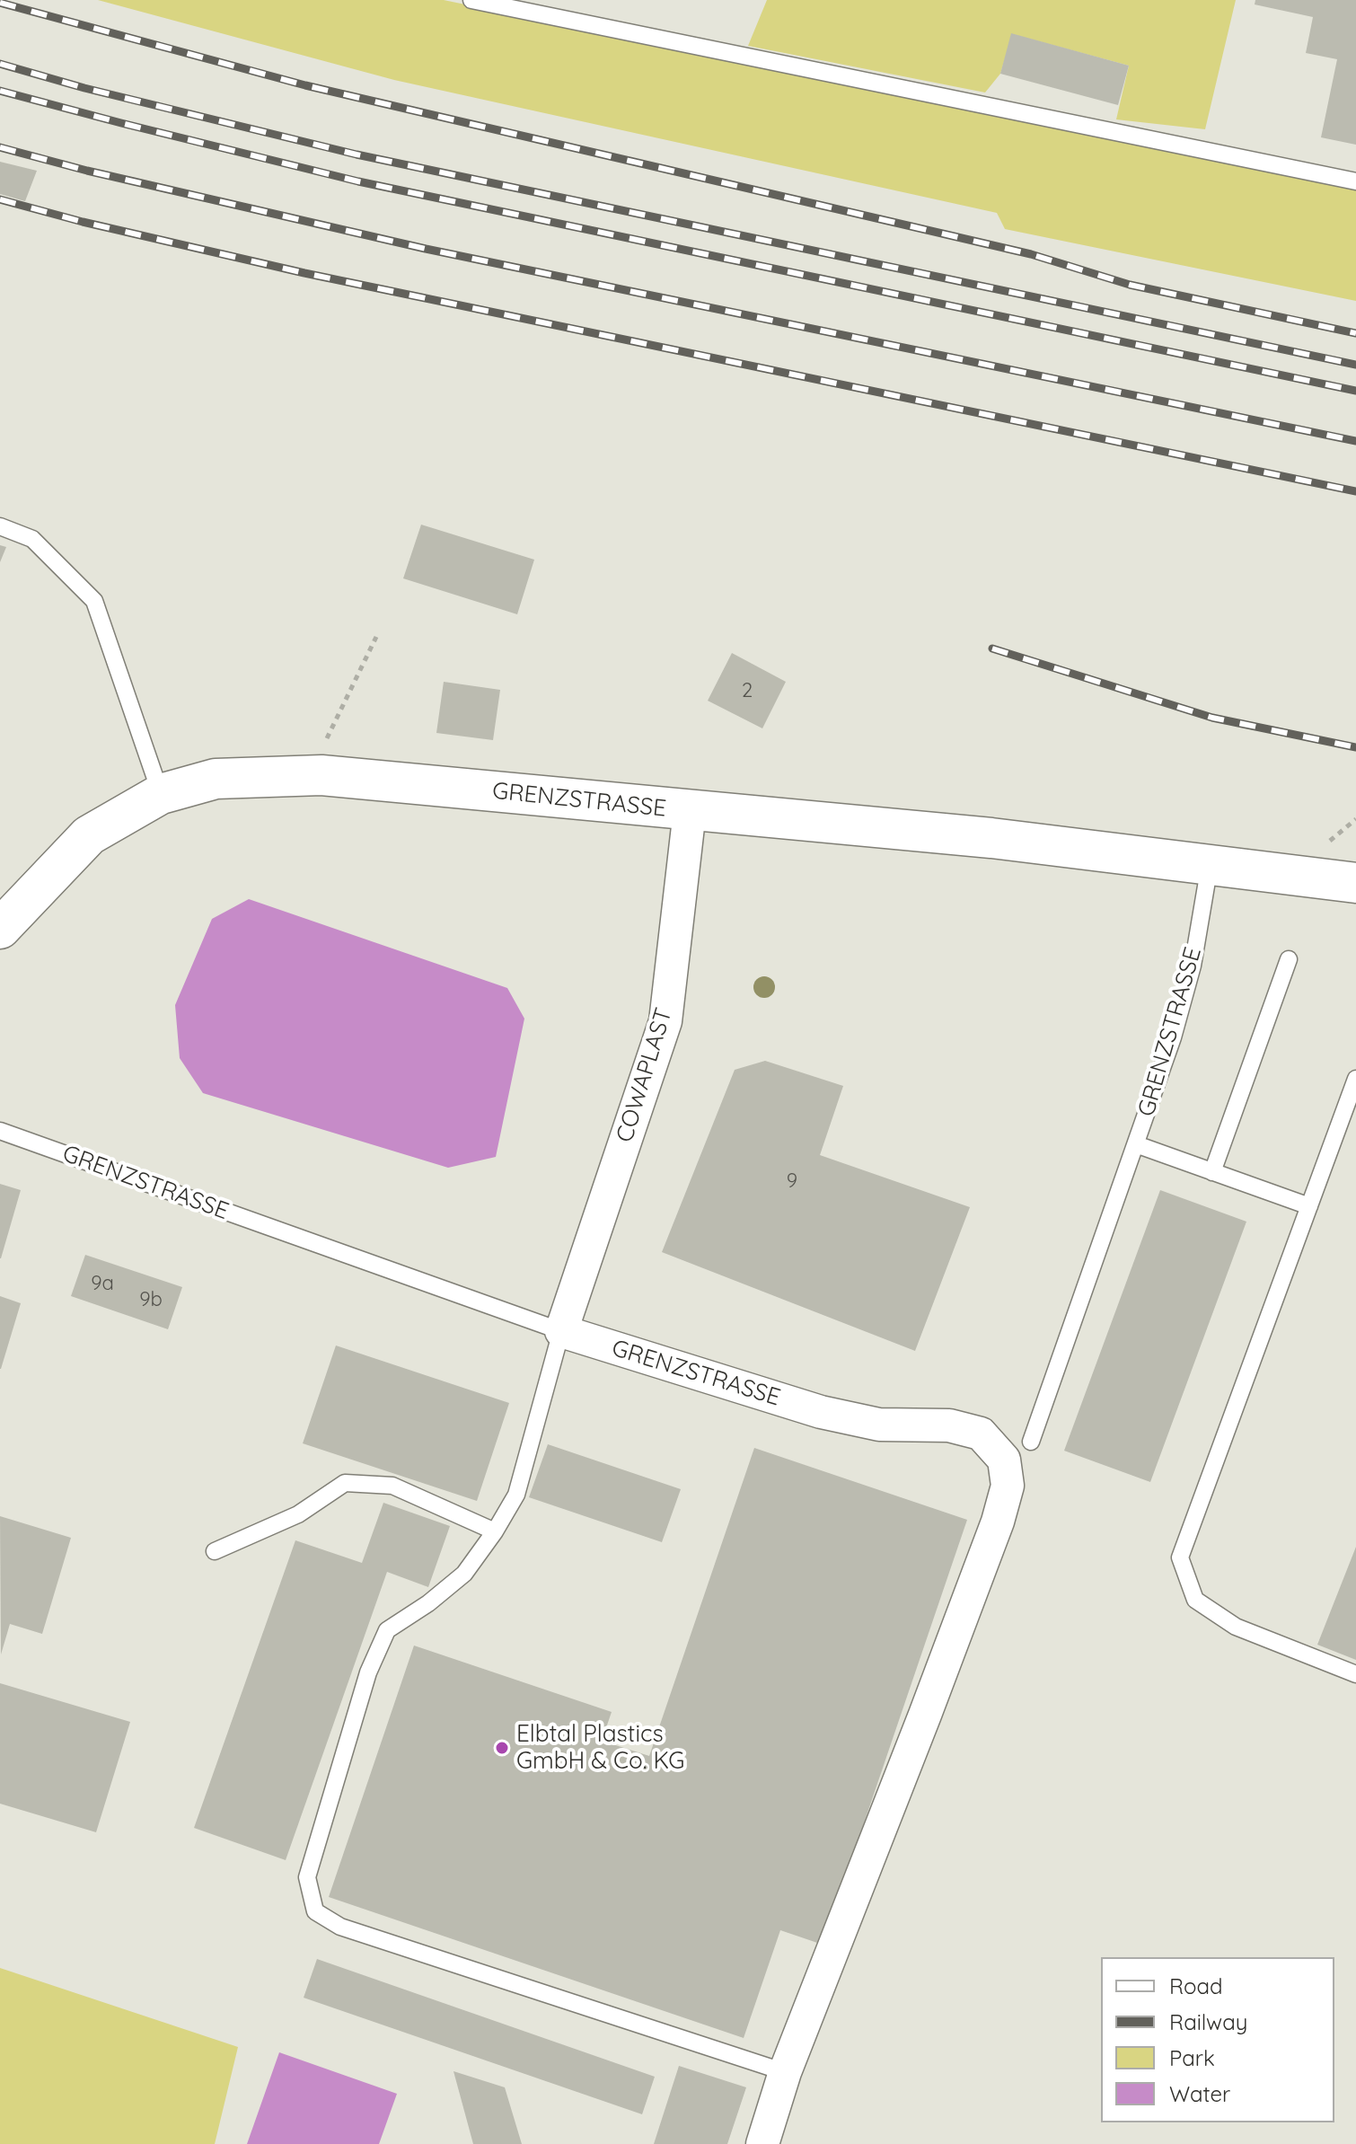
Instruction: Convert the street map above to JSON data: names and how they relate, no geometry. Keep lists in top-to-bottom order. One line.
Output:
{"streets":{"street":["GRENZSTRASSE","COWAPLAST"]},"crossings":[["GRENZSTRASSE","COWAPLAST"]],"places":["Elbtal Plastics GmbH & Co. KG"],"house_numbers":["2","9","9a","9b"],"legend":["Road","Railway","Park","Water"]}
